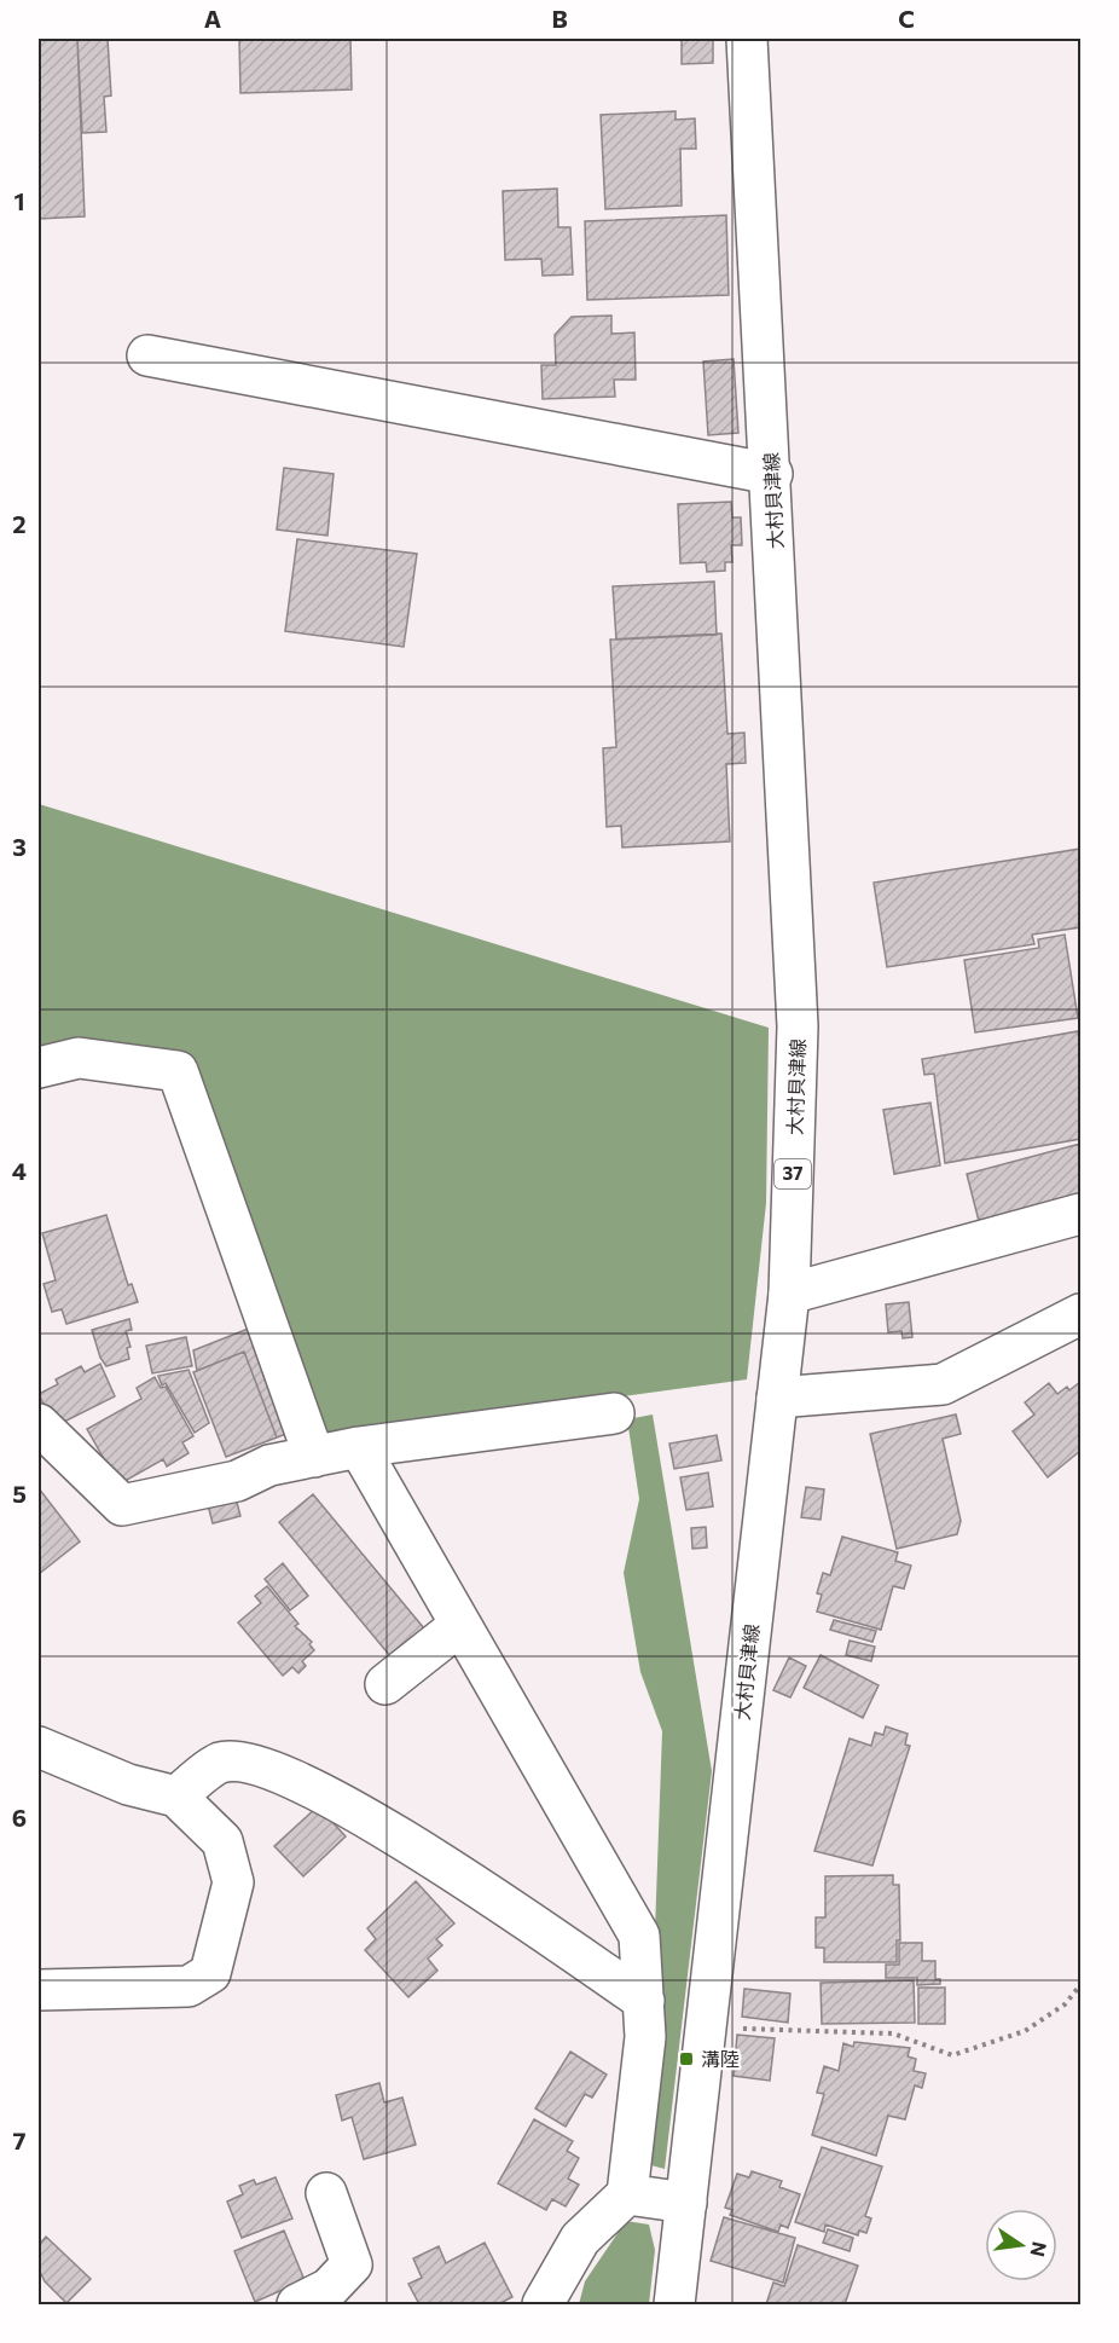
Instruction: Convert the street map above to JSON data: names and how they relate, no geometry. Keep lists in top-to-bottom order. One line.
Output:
{"streets":{"main road":["大村貝津線","37"]},"places":{"transit":["溝陸"]},"north":"right","grid":{"columns":["A","B","C"],"rows":["1","2","3","4","5","6","7"]}}
